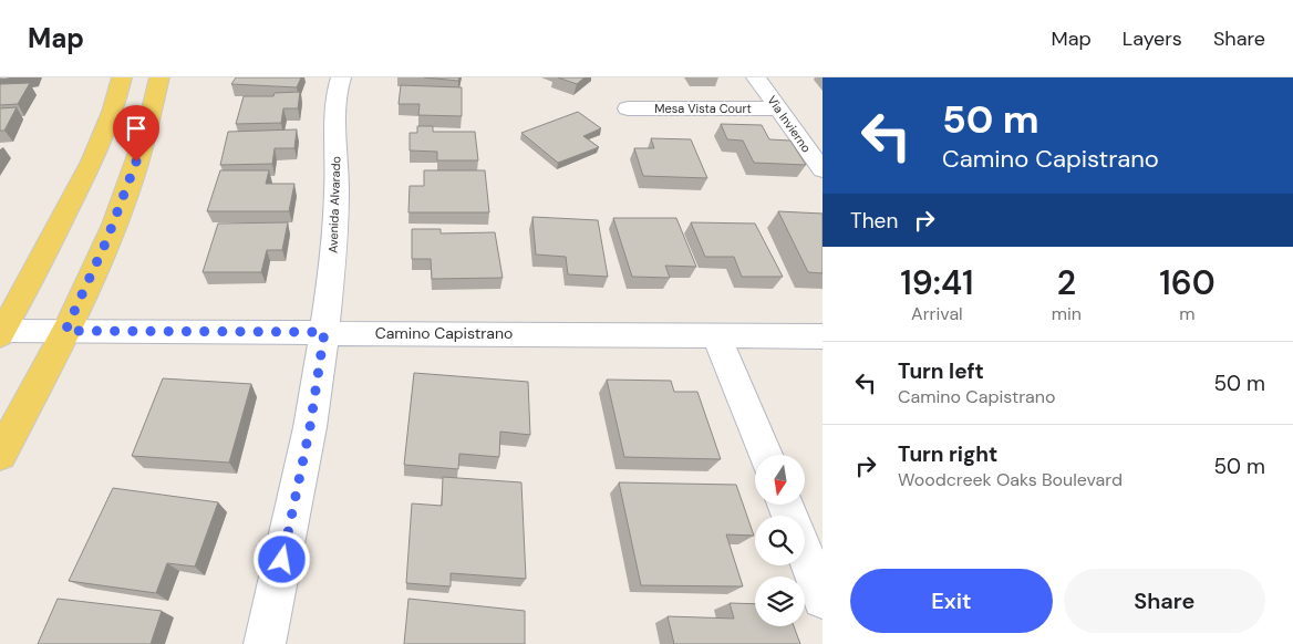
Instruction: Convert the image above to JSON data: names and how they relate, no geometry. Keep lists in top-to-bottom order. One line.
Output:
{"streets":{"street":["Mesa Vista Court","Via Invierno","Avenida Alvarado","Camino Capistrano"]},"crossings":[["Mesa Vista Court","Via Invierno"],["Avenida Alvarado","Camino Capistrano"]],"north":"bottom","page":{"header":"Map","nav":["Map","Layers","Share"],"turn":["50 m","Camino Capistrano"],"then":"Then","eta":["19:41","Arrival","2","min","160","m"],"list":[{"name":"Turn left","note":"Camino Capistrano","value":"50 m"},{"name":"Turn right","note":"Woodcreek Oaks Boulevard","value":"50 m"}],"buttons":["Exit","Share"]}}
